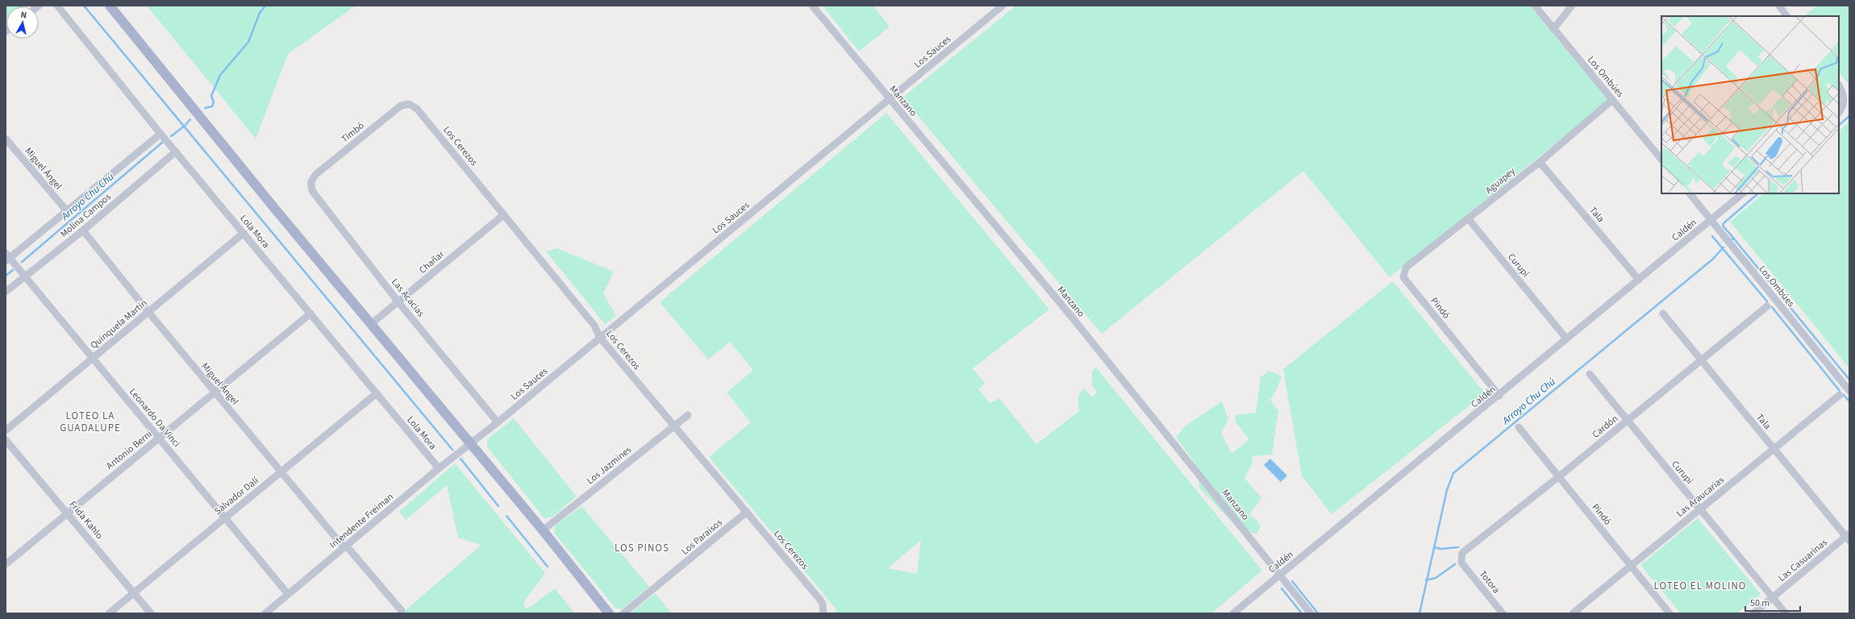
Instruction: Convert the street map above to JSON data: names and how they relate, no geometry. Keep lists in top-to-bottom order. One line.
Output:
{"streets":{"street":["Los Sauces","Los Ombúes","Manzano","Timbó","Los Cerezos","Miguel Ángel","Aguapey","Tala","Molina Campos","Caldén","Lola Mora","Chañar","Curupí","Las Acacias","Pindó","Quinquela Martín","Leonardo Da Vinci","Cardón","Antonio Berni","Los Jazmines","Salvador Dalí","Las Araucarias","Frida Kahlo","Intendente Freiman","Los Paraísos","Las Casuarinas","Totora"]},"crossings":[["Los Sauces","Manzano"],["Los Sauces","Los Cerezos"],["Los Sauces","Las Acacias"],["Los Sauces","Intendente Freiman"],["Los Ombúes","Aguapey"],["Los Ombúes","Caldén"],["Manzano","Caldén"],["Timbó","Los Cerezos"],["Timbó","Las Acacias"],["Los Cerezos","Chañar"],["Los Cerezos","Los Jazmines"],["Los Cerezos","Los Paraísos"],["Miguel Ángel","Molina Campos"],["Miguel Ángel","Quinquela Martín"],["Miguel Ángel","Antonio Berni"],["Miguel Ángel","Salvador Dalí"],["Miguel Ángel","Intendente Freiman"],["Aguapey","Tala"],["Aguapey","Curupí"],["Aguapey","Pindó"],["Tala","Caldén"],["Tala","Cardón"],["Tala","Las Araucarias"],["Tala","Las Casuarinas"],["Molina Campos","Lola Mora"],["Molina Campos","Leonardo Da Vinci"],["Caldén","Curupí"],["Caldén","Pindó"],["Lola Mora","Quinquela Martín"],["Lola Mora","Antonio Berni"],["Lola Mora","Salvador Dalí"],["Lola Mora","Intendente Freiman"],["Chañar","Las Acacias"],["Curupí","Cardón"],["Curupí","Las Araucarias"],["Curupí","Las Casuarinas"],["Pindó","Cardón"],["Pindó","Las Araucarias"],["Quinquela Martín","Leonardo Da Vinci"],["Leonardo Da Vinci","Antonio Berni"],["Leonardo Da Vinci","Salvador Dalí"],["Leonardo Da Vinci","Intendente Freiman"],["Cardón","Totora"],["Antonio Berni","Frida Kahlo"],["Salvador Dalí","Frida Kahlo"]],"districts":["LOTEO LA GUADALUPE","LOS PINOS","LOTEO EL MOLINO"],"water":["Arroyo Chu Chú"],"scale_bar":"50 m","north":"top"}
